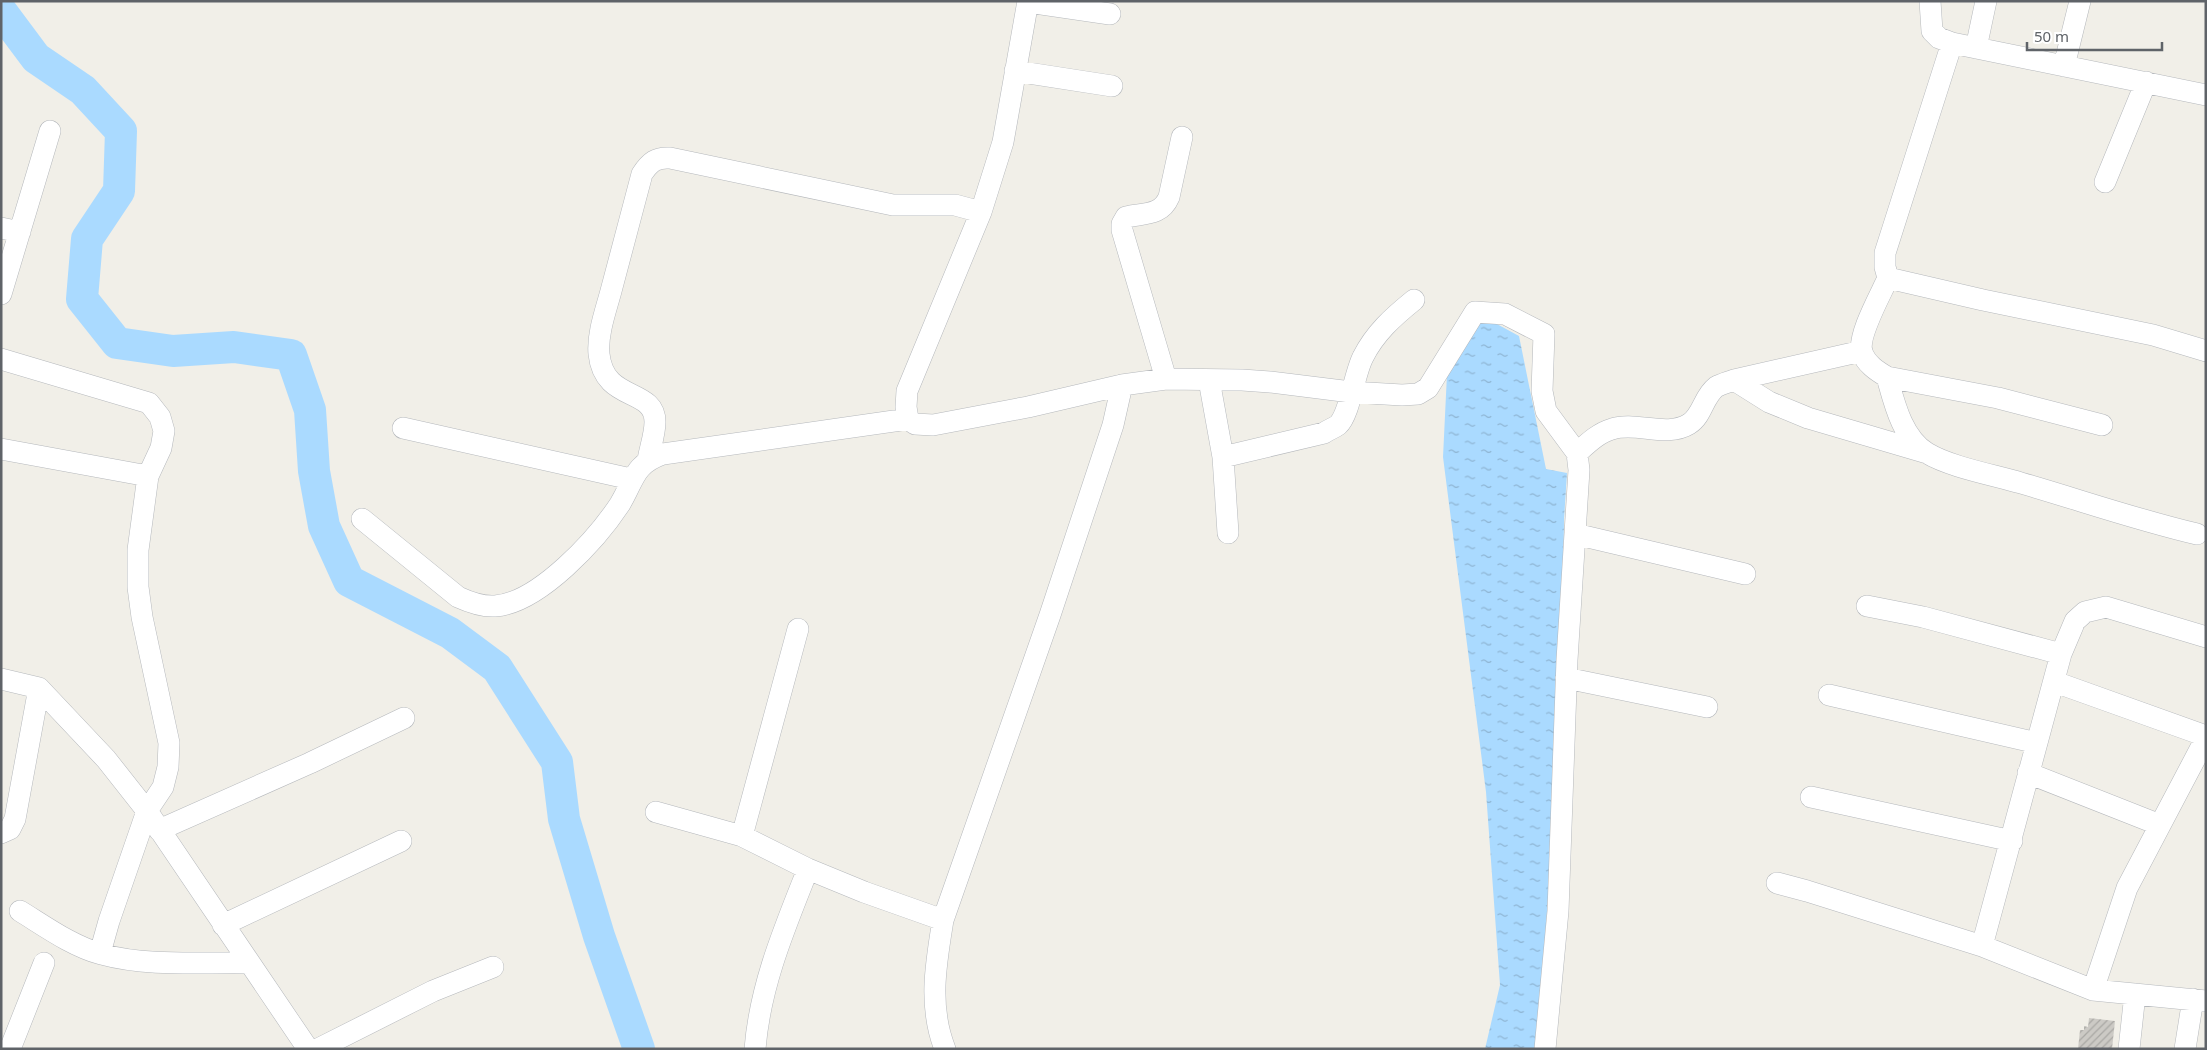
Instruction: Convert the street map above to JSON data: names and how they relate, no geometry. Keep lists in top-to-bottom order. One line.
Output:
{"scale_bar":"50 m"}
